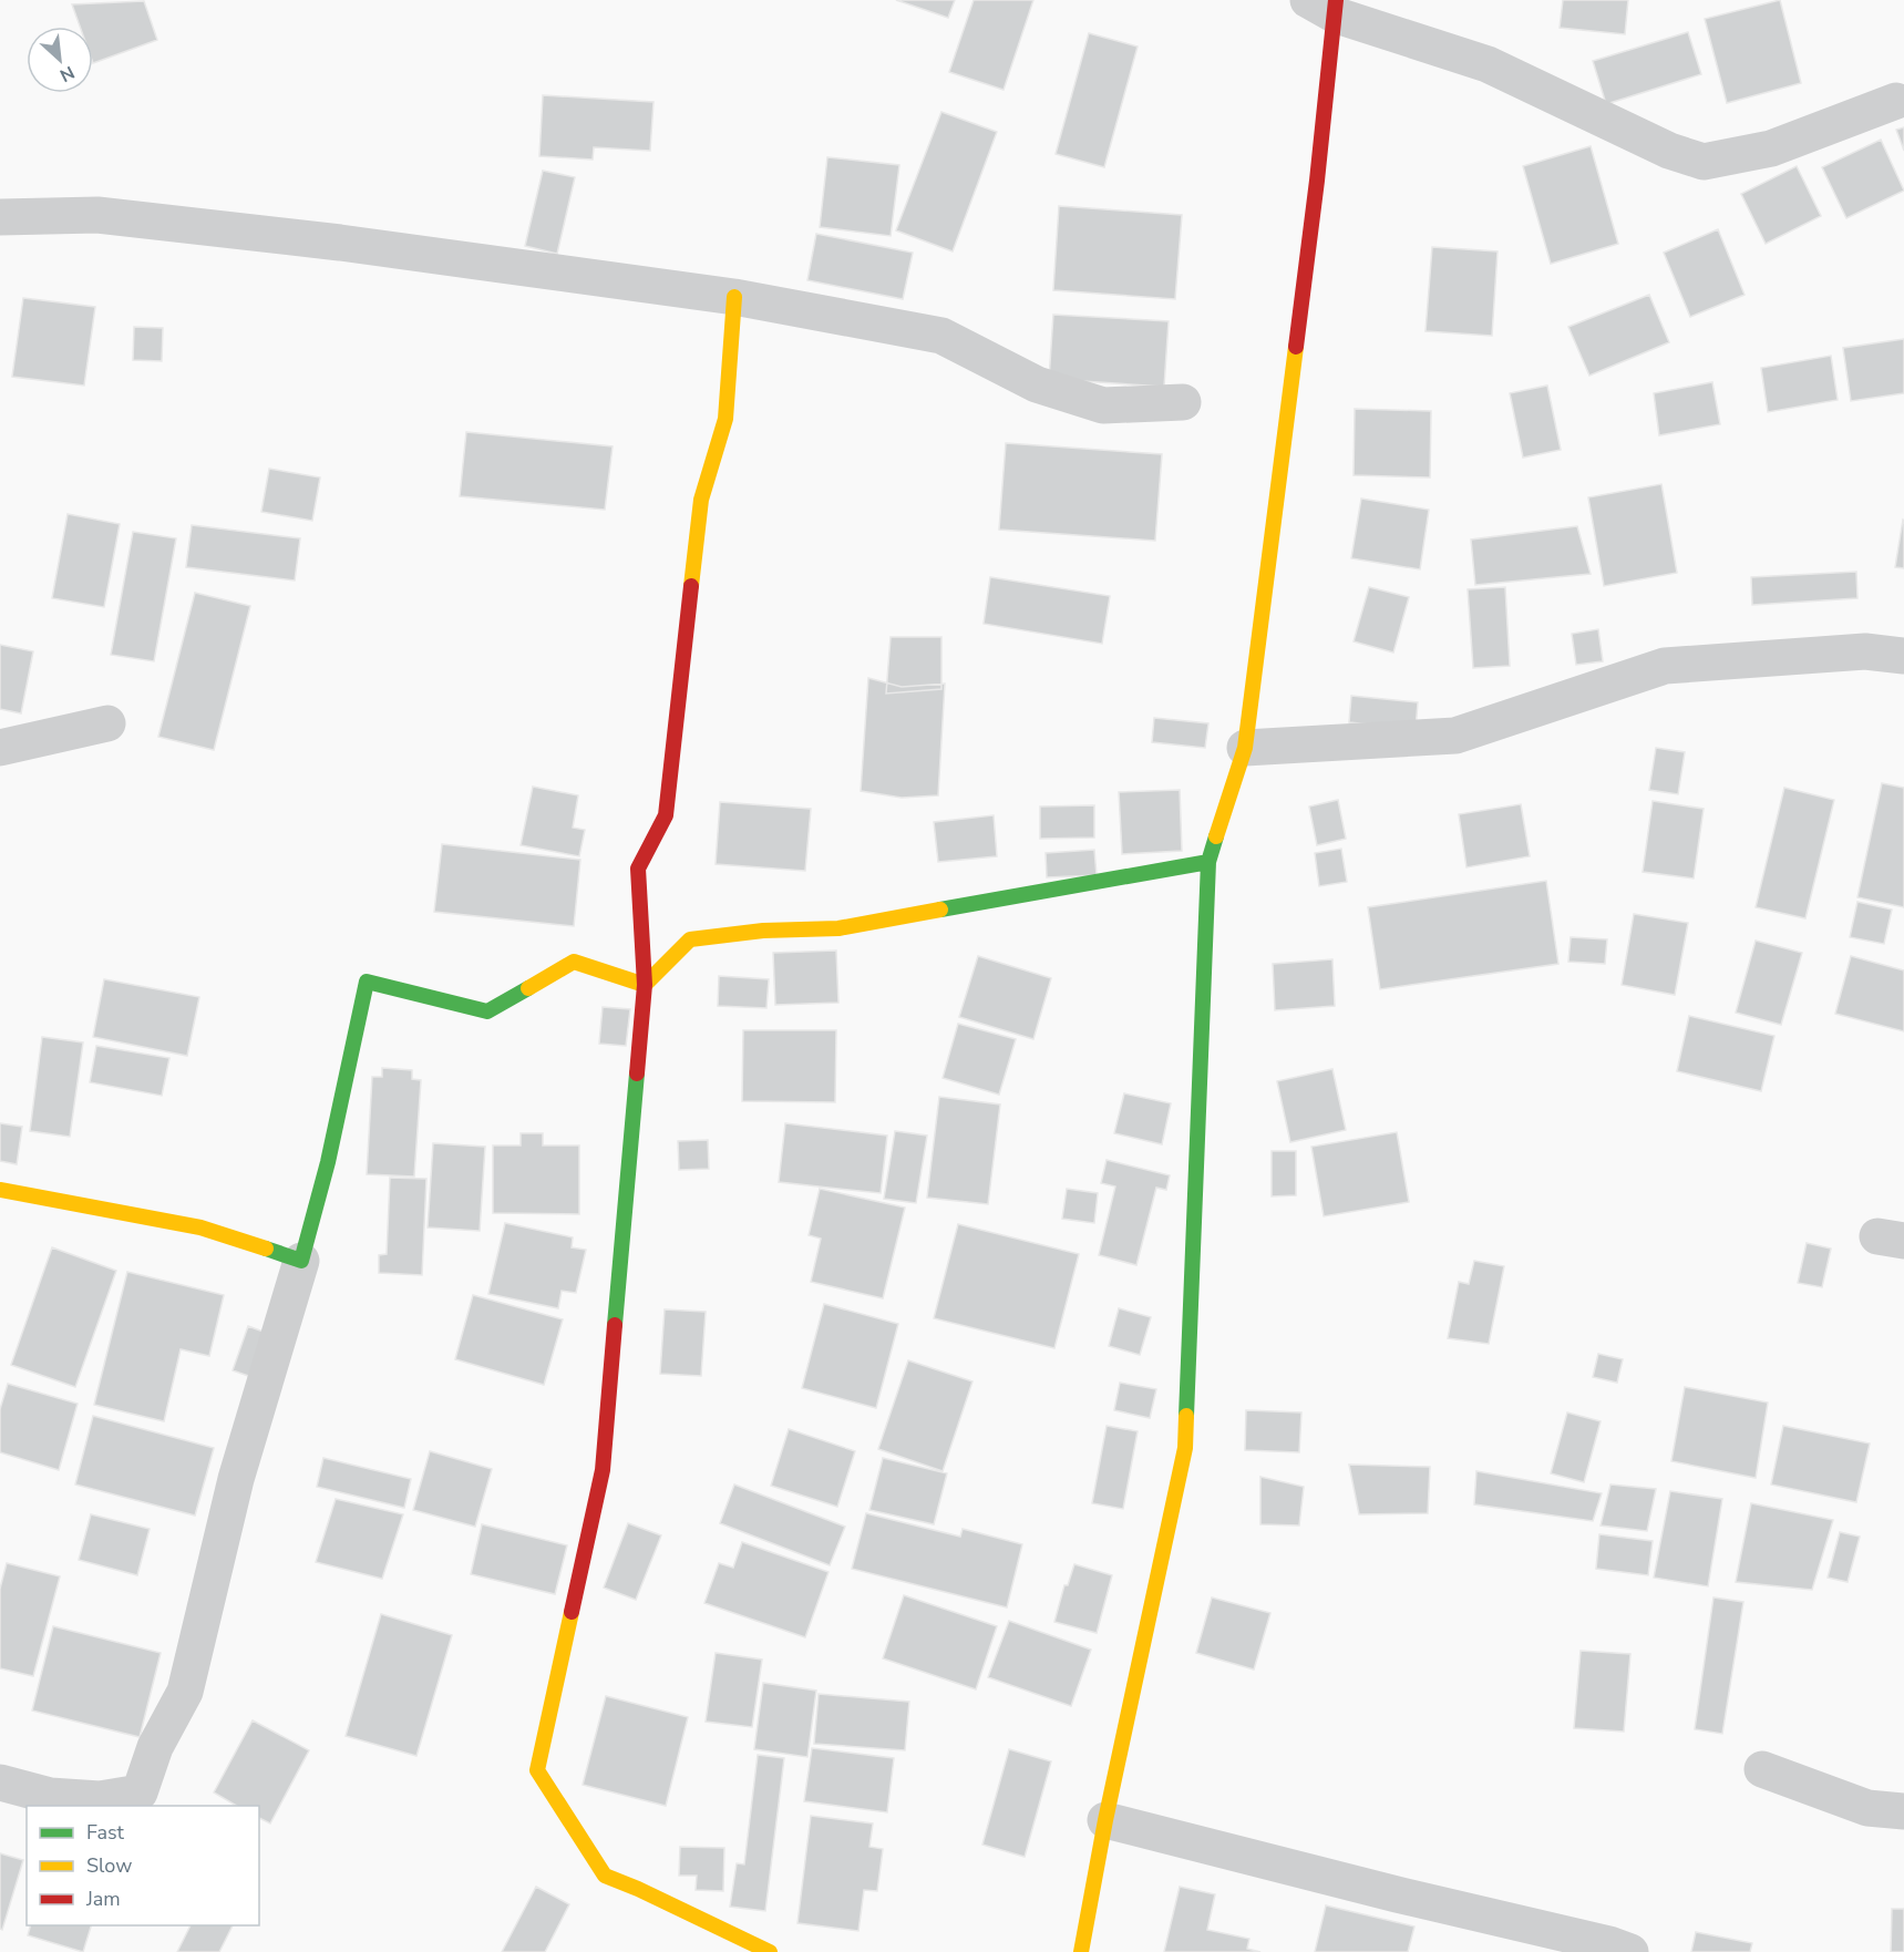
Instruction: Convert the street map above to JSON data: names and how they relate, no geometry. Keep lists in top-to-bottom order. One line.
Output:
{"legend":["Fast","Slow","Jam"],"north":"bottom right"}
